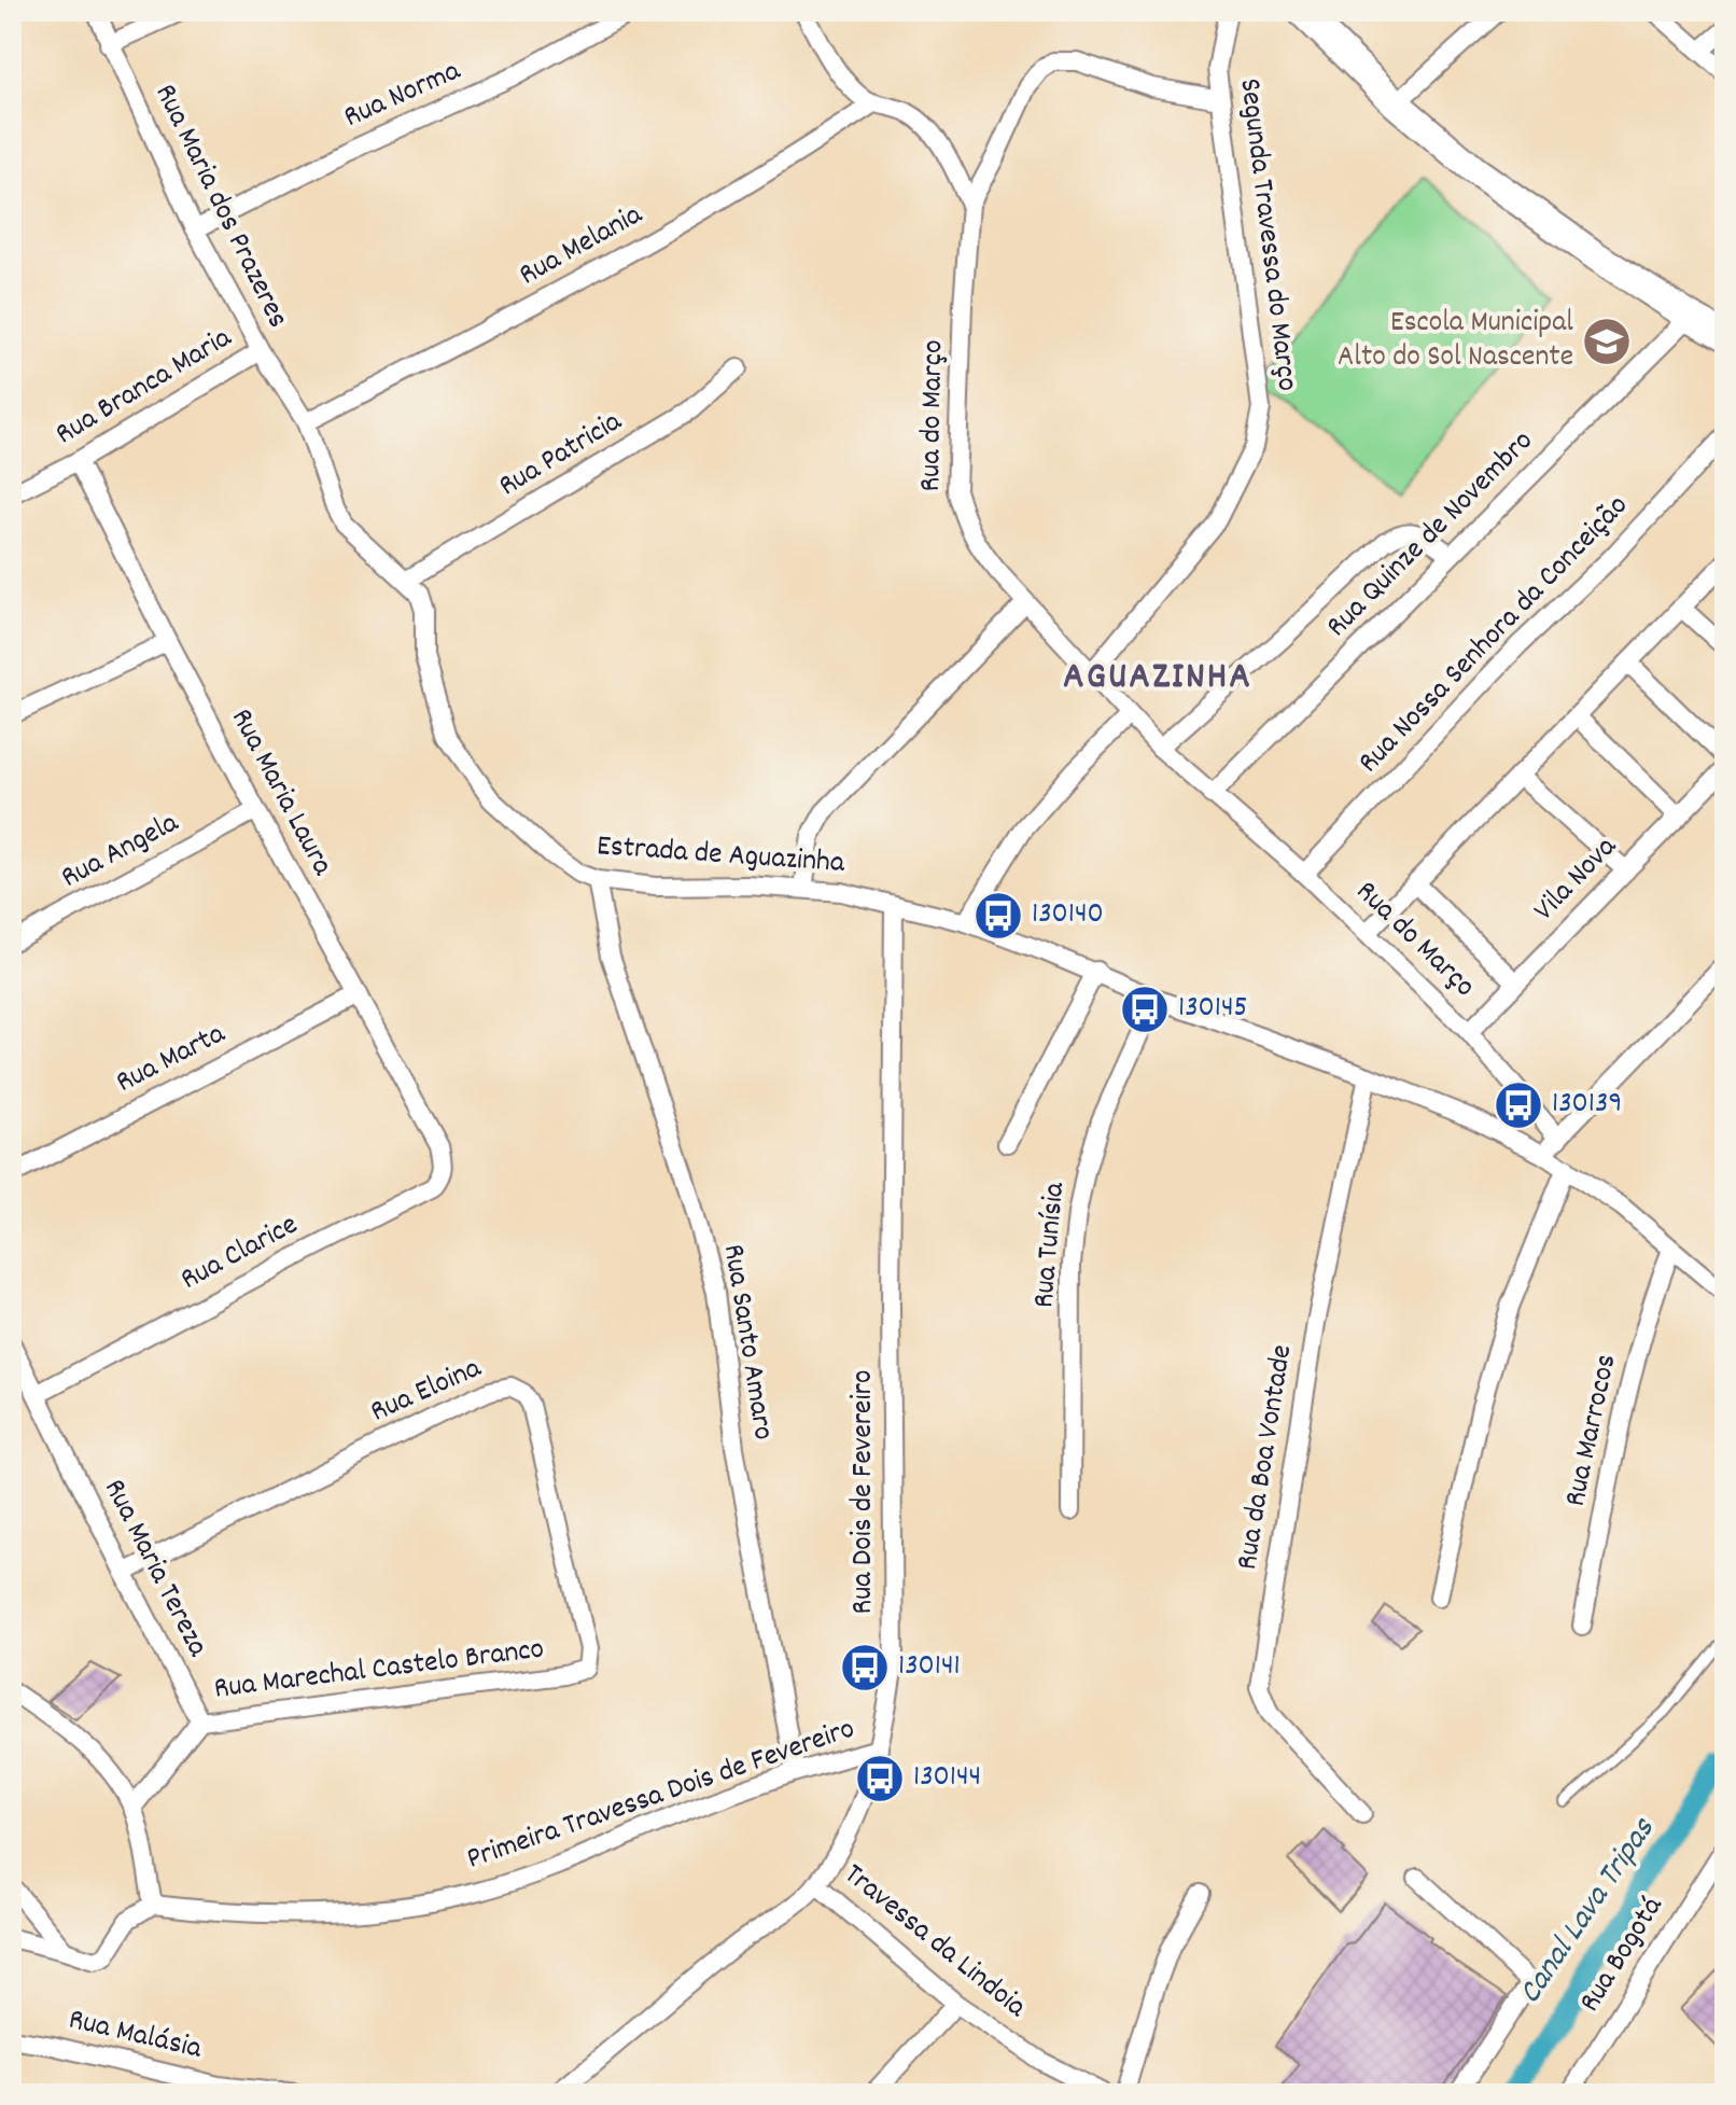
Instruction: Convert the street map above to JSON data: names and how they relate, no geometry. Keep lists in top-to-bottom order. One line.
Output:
{"streets":{"street":["Rua Norma","Rua Maria dos Prazeres","Segunda Travessa do Março","Rua Melania","Rua Branca Maria","Rua do Março","Rua Patricia","Rua Quinze de Novembro","Rua Nossa Senhora da Conceição","Rua Maria Laura","Rua Angela","Estrada de Aguazinha","Vila Nova","Rua Marta","Rua Tunísia","Rua Clarice","Rua Santo Amaro","Rua Eloina","Rua Marrocos","Rua da Boa Vontade","Rua Dois de Fevereiro","Rua Maria Tereza","Rua Marechal Castelo Branco","Primeira Travessa Dois de Fevereiro","Travessa da Lindoia","Rua Bogotá","Rua Malásia"]},"crossings":[["Rua Norma","Rua Maria dos Prazeres"],["Rua Maria dos Prazeres","Rua Melania"],["Rua Maria dos Prazeres","Rua Branca Maria"],["Rua Maria dos Prazeres","Estrada de Aguazinha"],["Segunda Travessa do Março","Rua do Março"],["Rua Melania","Estrada de Aguazinha"],["Rua Branca Maria","Rua Maria Laura"],["Rua do Março","Rua Quinze de Novembro"],["Rua do Março","Rua Nossa Senhora da Conceição"],["Rua do Março","Vila Nova"],["Rua Patricia","Estrada de Aguazinha"],["Rua Maria Laura","Rua Angela"],["Rua Maria Laura","Rua Marta"],["Rua Maria Laura","Rua Clarice"],["Estrada de Aguazinha","Rua Tunísia"],["Estrada de Aguazinha","Rua Santo Amaro"],["Estrada de Aguazinha","Rua Marrocos"],["Estrada de Aguazinha","Rua da Boa Vontade"],["Estrada de Aguazinha","Rua Dois de Fevereiro"],["Rua Clarice","Rua Maria Tereza"],["Rua Santo Amaro","Primeira Travessa Dois de Fevereiro"],["Rua Eloina","Rua Maria Tereza"],["Rua Eloina","Rua Marechal Castelo Branco"],["Rua Dois de Fevereiro","Primeira Travessa Dois de Fevereiro"],["Rua Dois de Fevereiro","Travessa da Lindoia"],["Rua Maria Tereza","Rua Marechal Castelo Branco"]],"districts":["AGUAZINHA"],"water":["Canal Lava Tripas"],"places":{"school or university":["Escola Municipal Alto do Sol Nascente"],"bus stop":["130140","130145","130139","130141","130144"]}}
